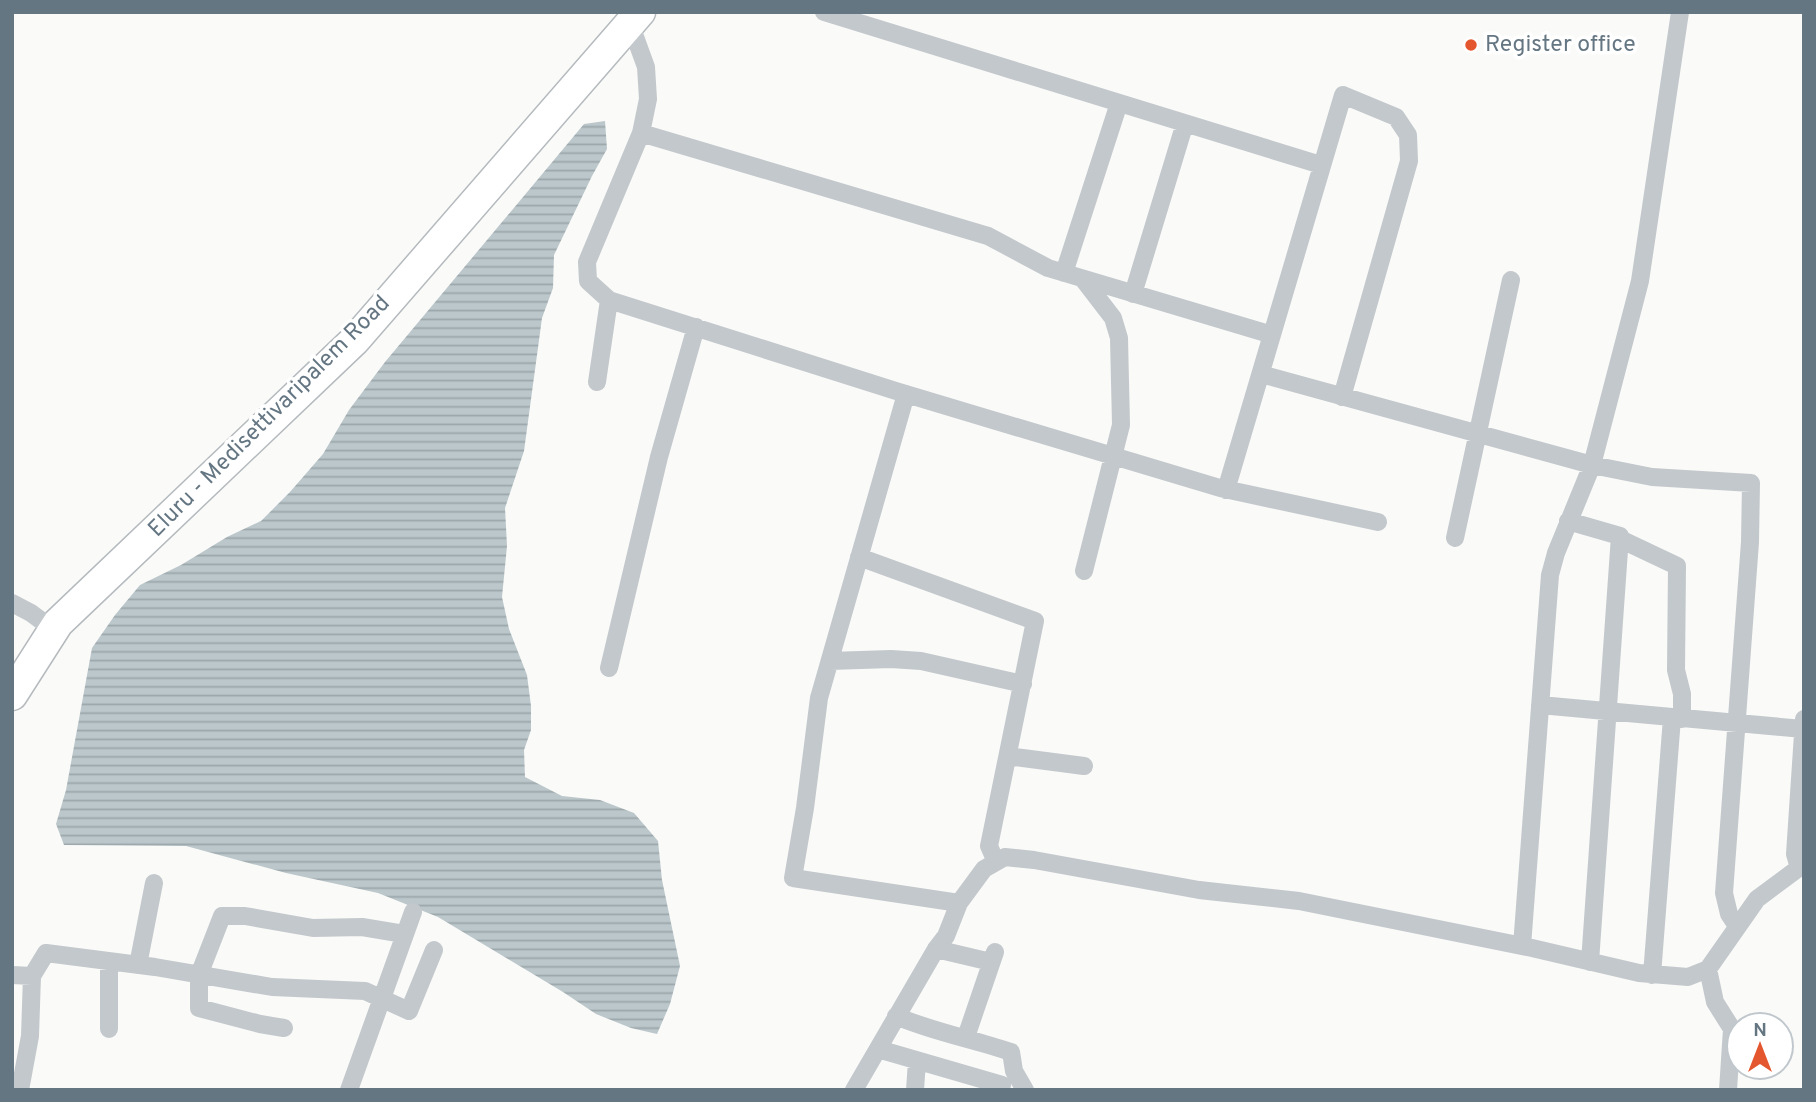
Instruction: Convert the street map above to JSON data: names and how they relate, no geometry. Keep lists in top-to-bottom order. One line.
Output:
{"streets":{"main road":["Eluru - Medisettivaripalem Road"]},"places":["Register office"],"north":"top"}
